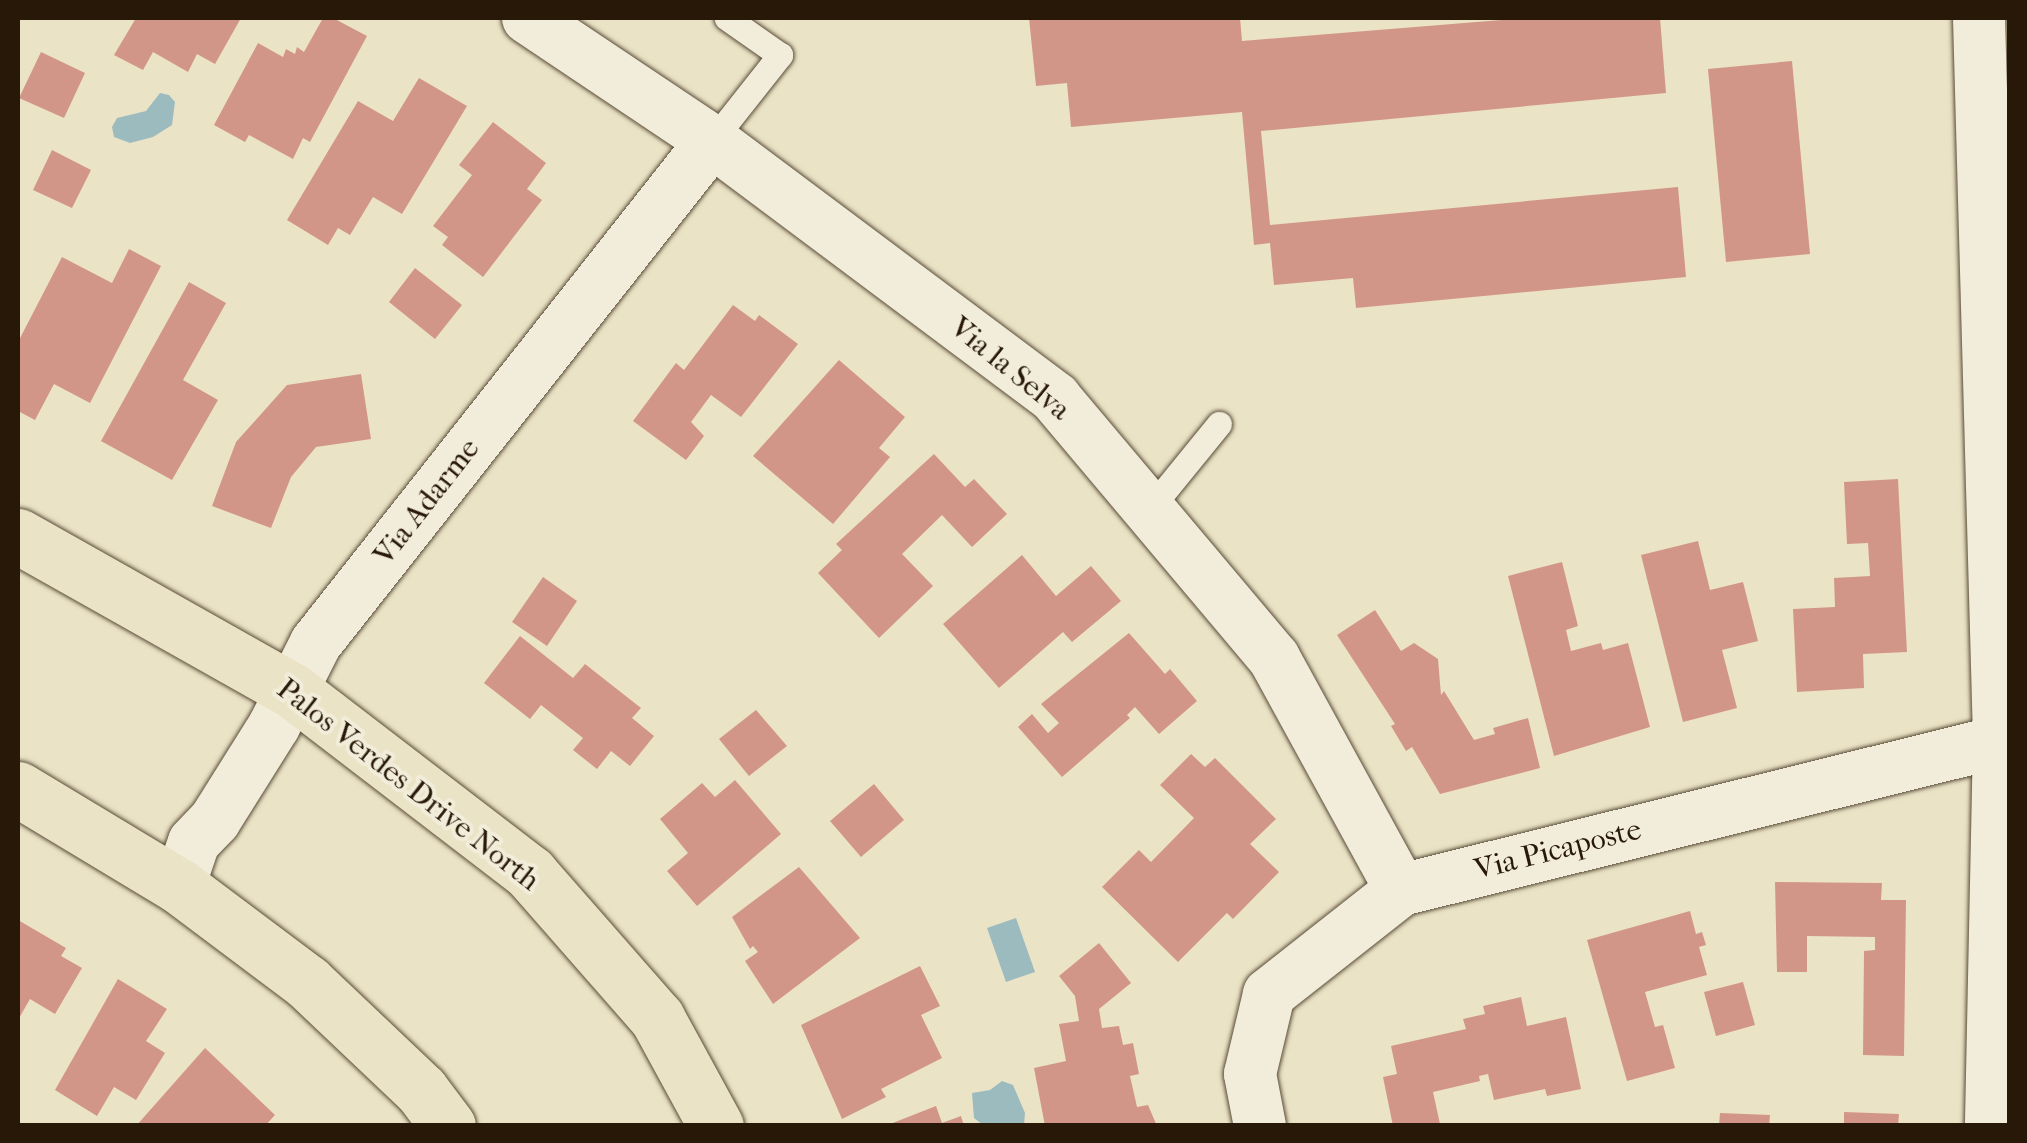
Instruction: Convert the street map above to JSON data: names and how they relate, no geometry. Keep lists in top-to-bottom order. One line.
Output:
{"streets":{"main road":["Palos Verdes Drive North"],"street":["Via la Selva","Via Adarme","Via Picaposte"]},"crossings":[["Via la Selva","Via Adarme"],["Via la Selva","Via Picaposte"],["Via Adarme","Palos Verdes Drive North"]]}
